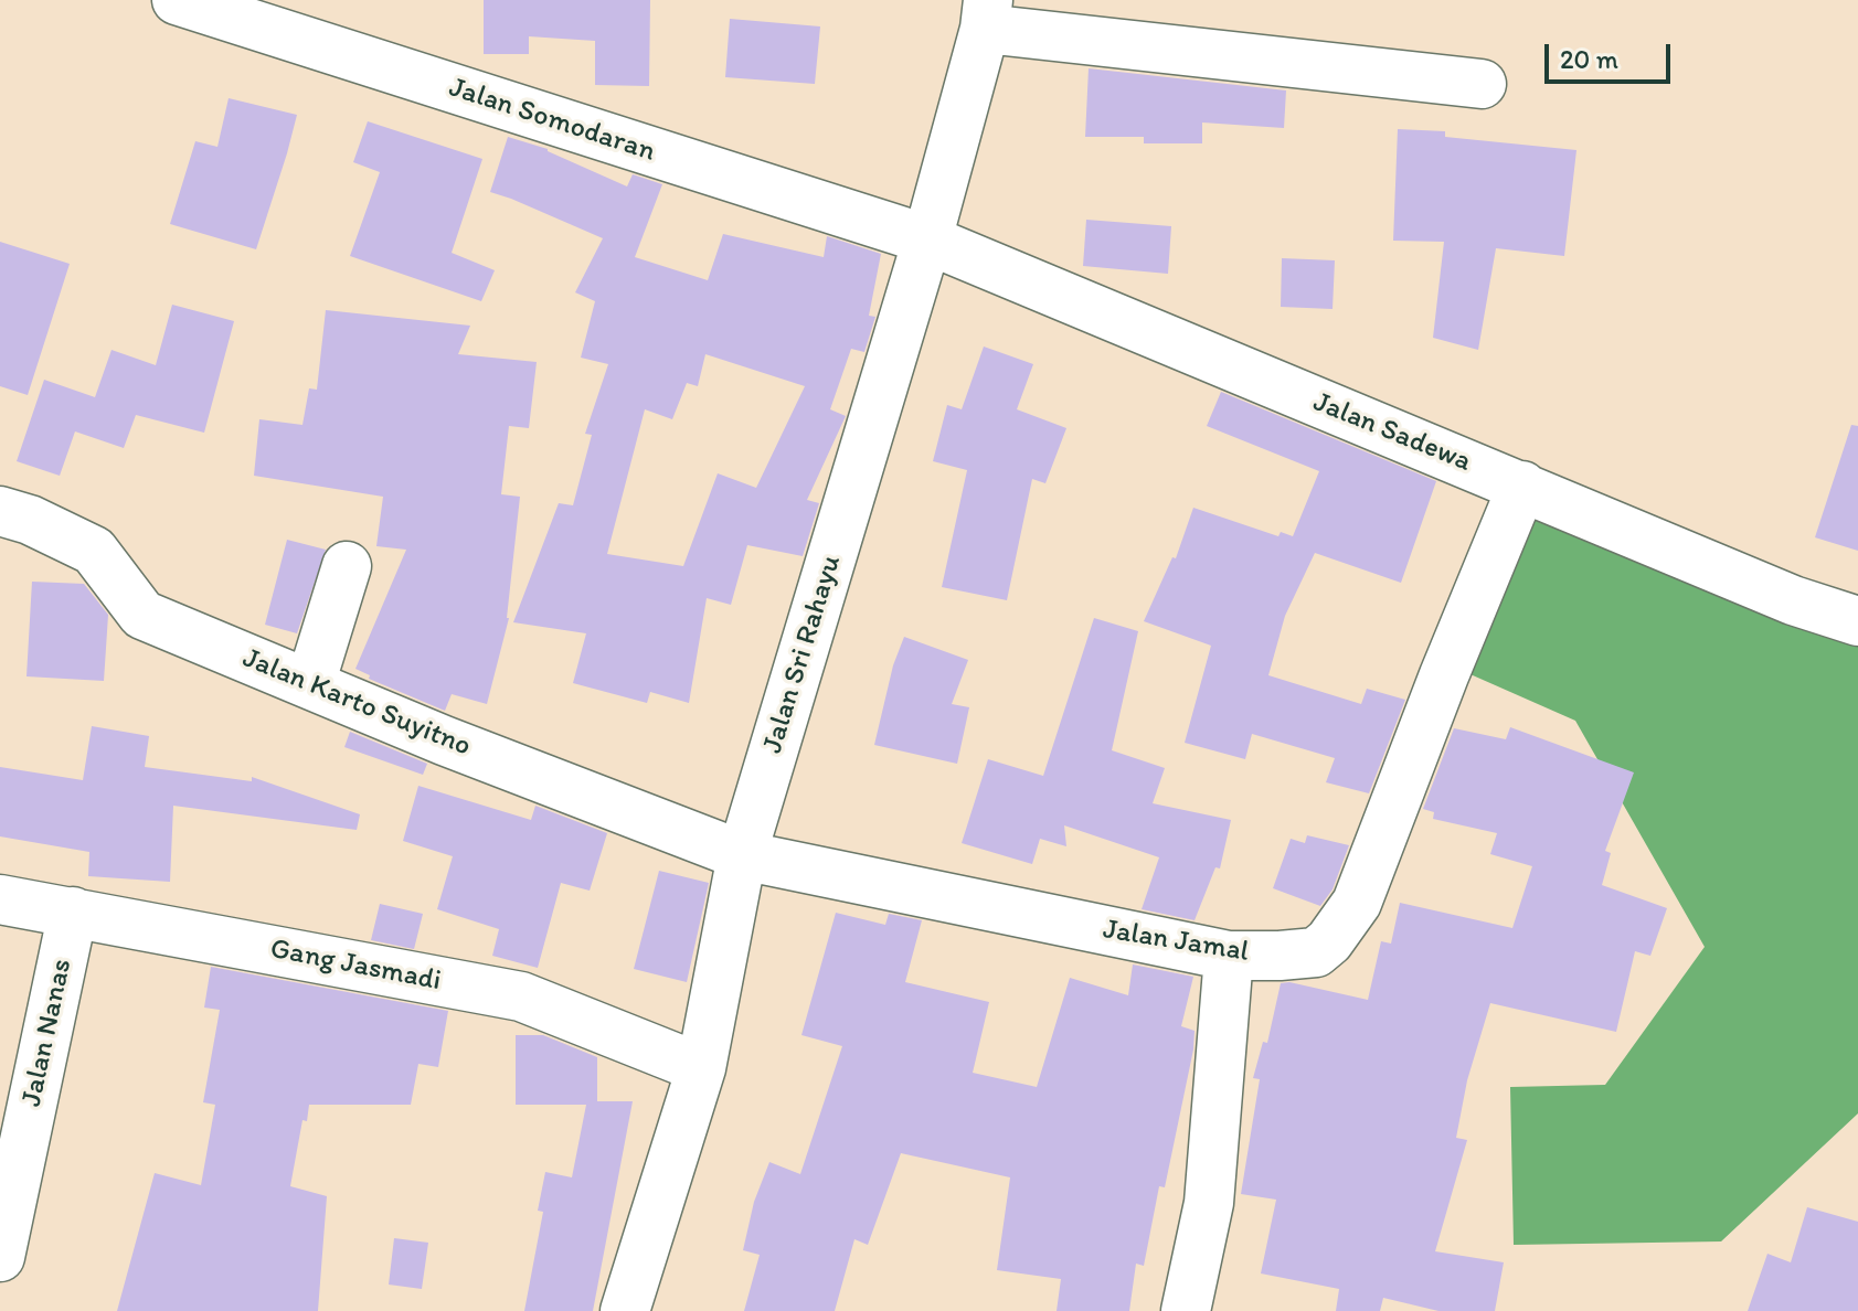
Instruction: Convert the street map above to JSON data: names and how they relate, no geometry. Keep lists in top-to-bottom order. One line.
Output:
{"streets":{"street":["Jalan Somodaran","Jalan Sadewa","Jalan Sri Rahayu","Jalan Karto Suyitno","Jalan Jamal","Gang Jasmadi","Jalan Nanas"]},"crossings":[["Jalan Somodaran","Jalan Sadewa"],["Jalan Somodaran","Jalan Sri Rahayu"],["Jalan Sadewa","Jalan Sri Rahayu"],["Jalan Sadewa","Jalan Jamal"],["Jalan Sri Rahayu","Jalan Karto Suyitno"],["Jalan Sri Rahayu","Jalan Jamal"],["Jalan Sri Rahayu","Gang Jasmadi"],["Jalan Karto Suyitno","Jalan Jamal"],["Gang Jasmadi","Jalan Nanas"]],"scale_bar":"20 m"}
